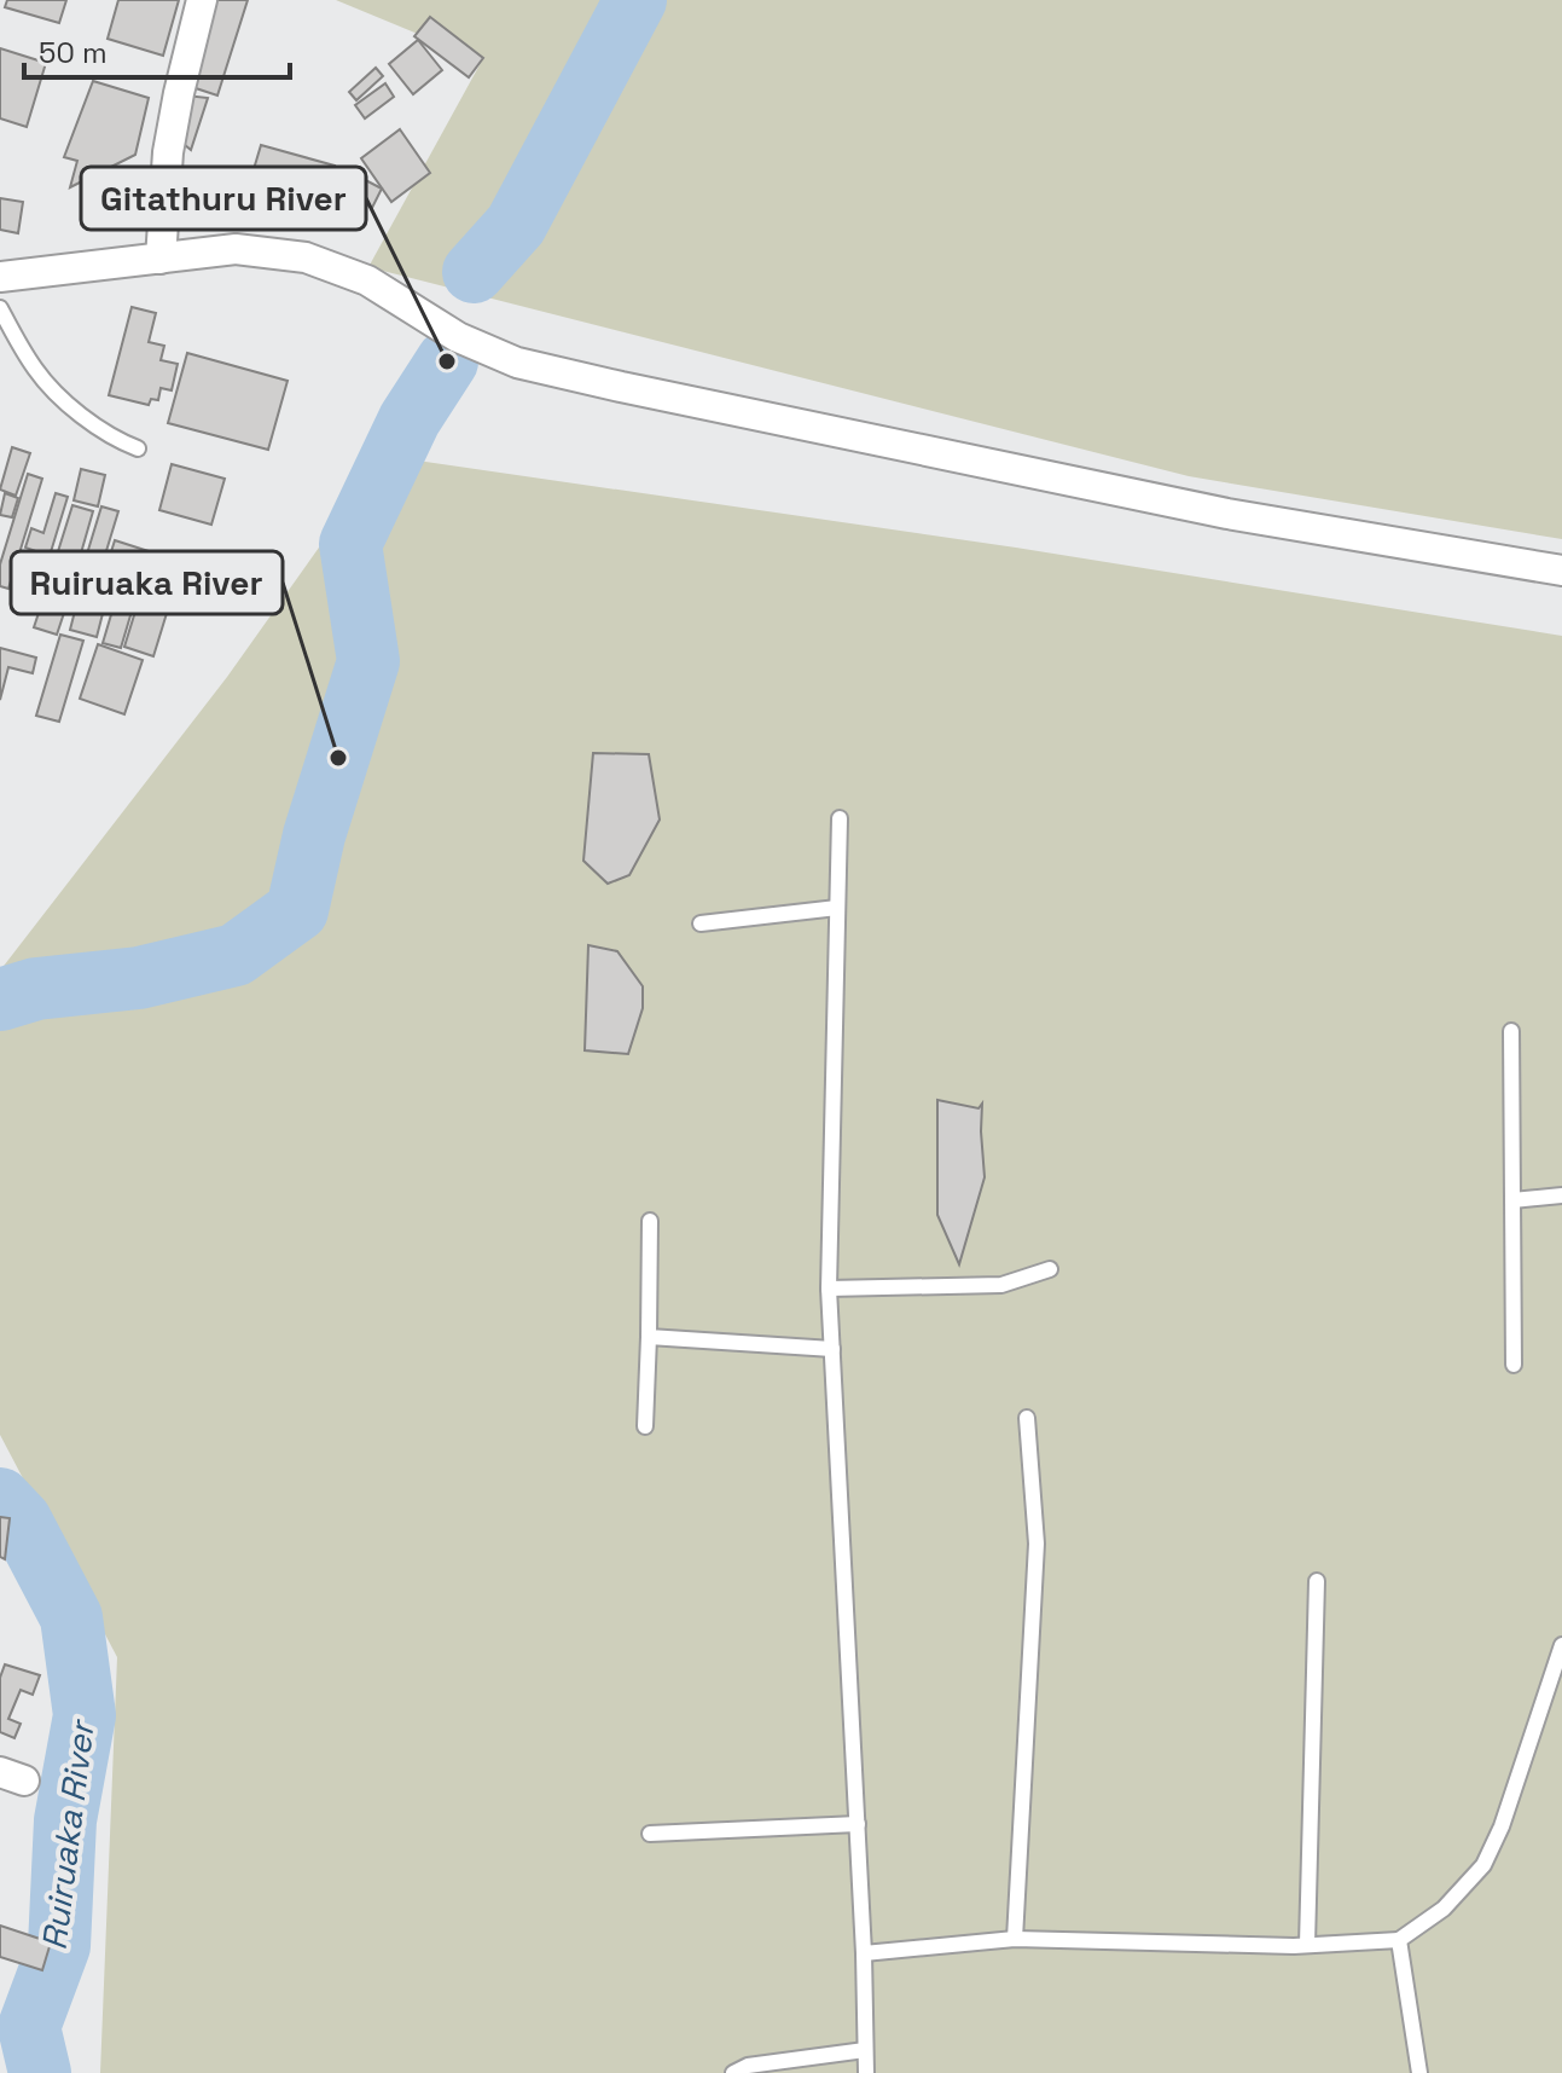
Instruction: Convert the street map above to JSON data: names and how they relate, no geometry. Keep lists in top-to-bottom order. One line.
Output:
{"water":["Ruiruaka River"],"places":["Gitathuru River","Ruiruaka River"],"scale_bar":"50 m"}
